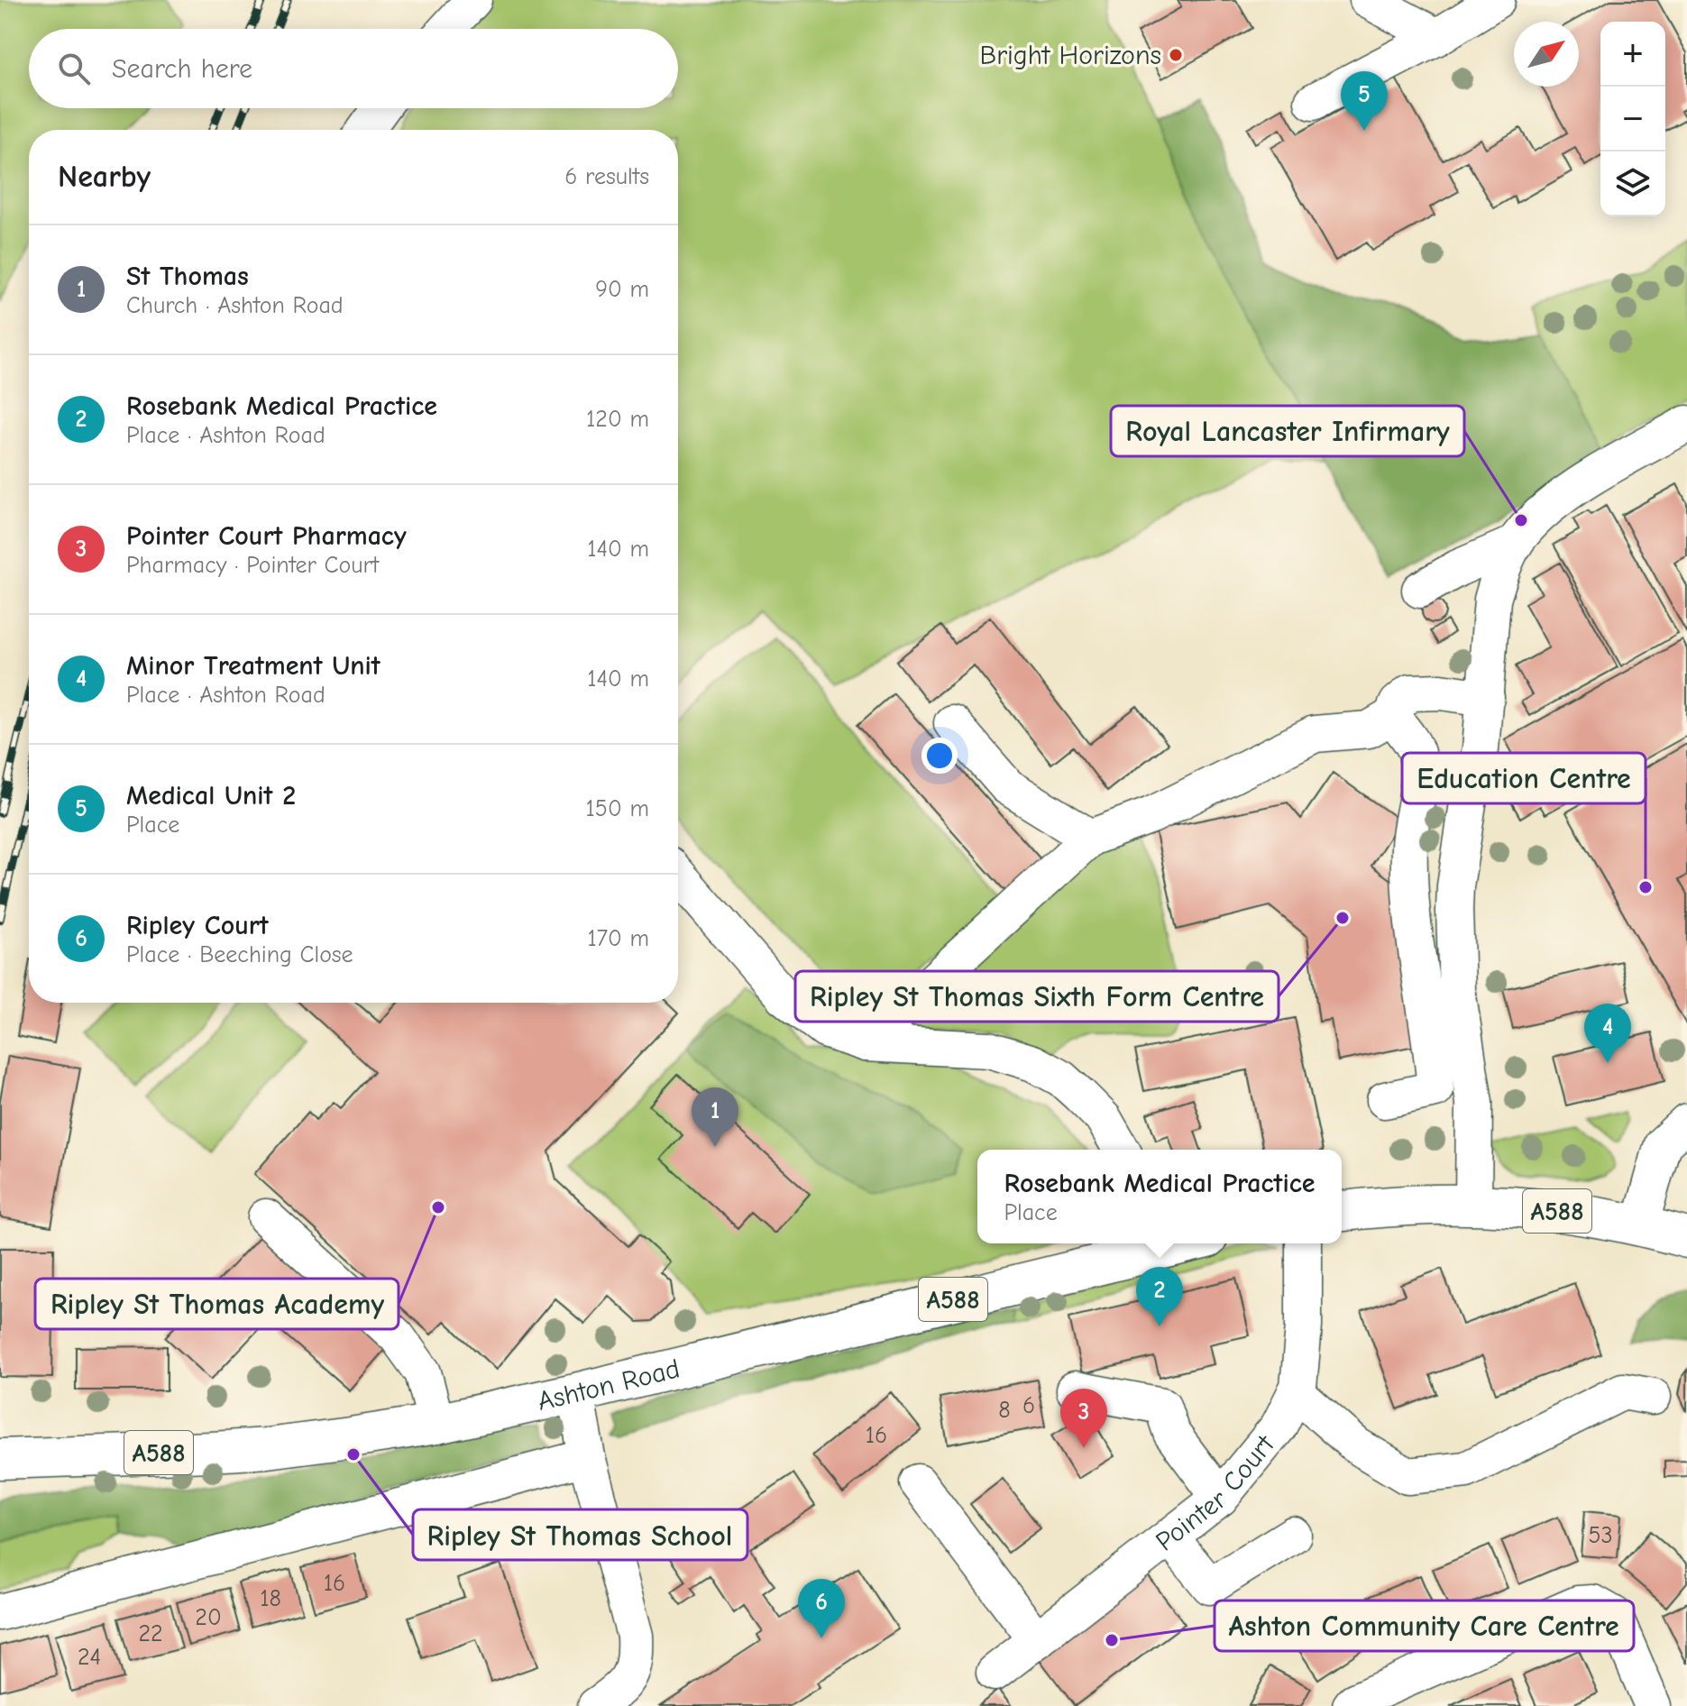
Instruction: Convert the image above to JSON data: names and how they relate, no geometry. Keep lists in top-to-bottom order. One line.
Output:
{"streets":{"main road":["A588","Ashton Road"],"street":["Pointer Court"]},"places":["Bright Horizons","Royal Lancaster Infirmary","Education Centre","Ripley St Thomas Sixth Form Centre","Ripley St Thomas Academy","Ripley St Thomas School","Ashton Community Care Centre"],"house_numbers":["6","8","16","53","16","18","20","22","24"],"north":"top right","page":{"map_buttons":["+","−"],"search":"Search here","pins":["5","4","1","2","3","6"],"heading":["Nearby","6 results"],"list":[{"mark":"1","name":"St Thomas","note":"Church · Ashton Road","value":"90 m"},{"mark":"2","name":"Rosebank Medical Practice","note":"Place · Ashton Road","value":"120 m"},{"mark":"3","name":"Pointer Court Pharmacy","note":"Pharmacy · Pointer Court","value":"140 m"},{"mark":"4","name":"Minor Treatment Unit","note":"Place · Ashton Road","value":"140 m"},{"mark":"5","name":"Medical Unit 2","note":"Place","value":"150 m"},{"mark":"6","name":"Ripley Court","note":"Place · Beeching Close","value":"170 m"}],"popup":["Rosebank Medical Practice","Place"]}}
